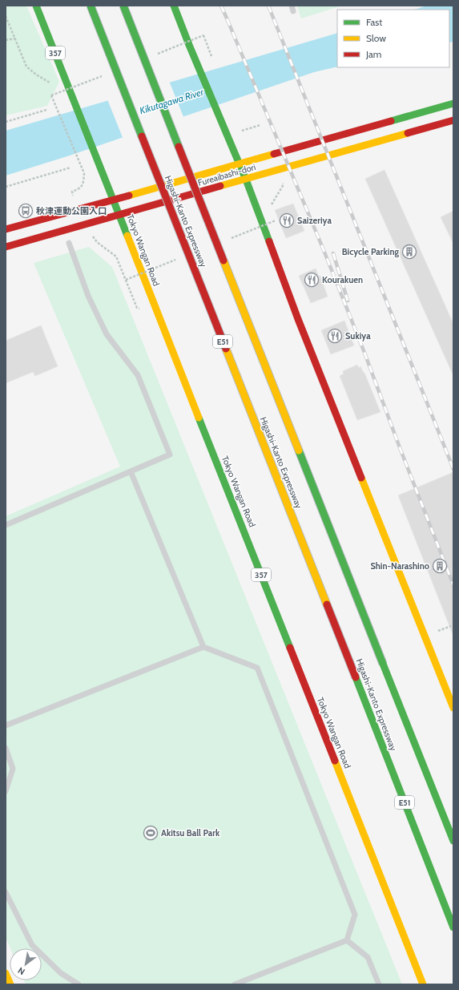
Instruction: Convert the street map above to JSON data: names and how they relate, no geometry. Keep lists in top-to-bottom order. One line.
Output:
{"streets":{"main road":["357","Fureaibashi-dori","Higashi-Kanto Expressway","Tokyo Wangan Road","E51"]},"crossings":[["Fureaibashi-dori","Tokyo Wangan Road"]],"water":["Kikutagawa River"],"places":{"bus stop":["秋津運動公園入口"],"restaurant":["Saizeriya","Kourakuen","Sukiya"],"building":["Bicycle Parking","Shin-Narashino"],"sports":["Akitsu Ball Park"]},"legend":["Fast","Slow","Jam"],"north":"bottom left"}
